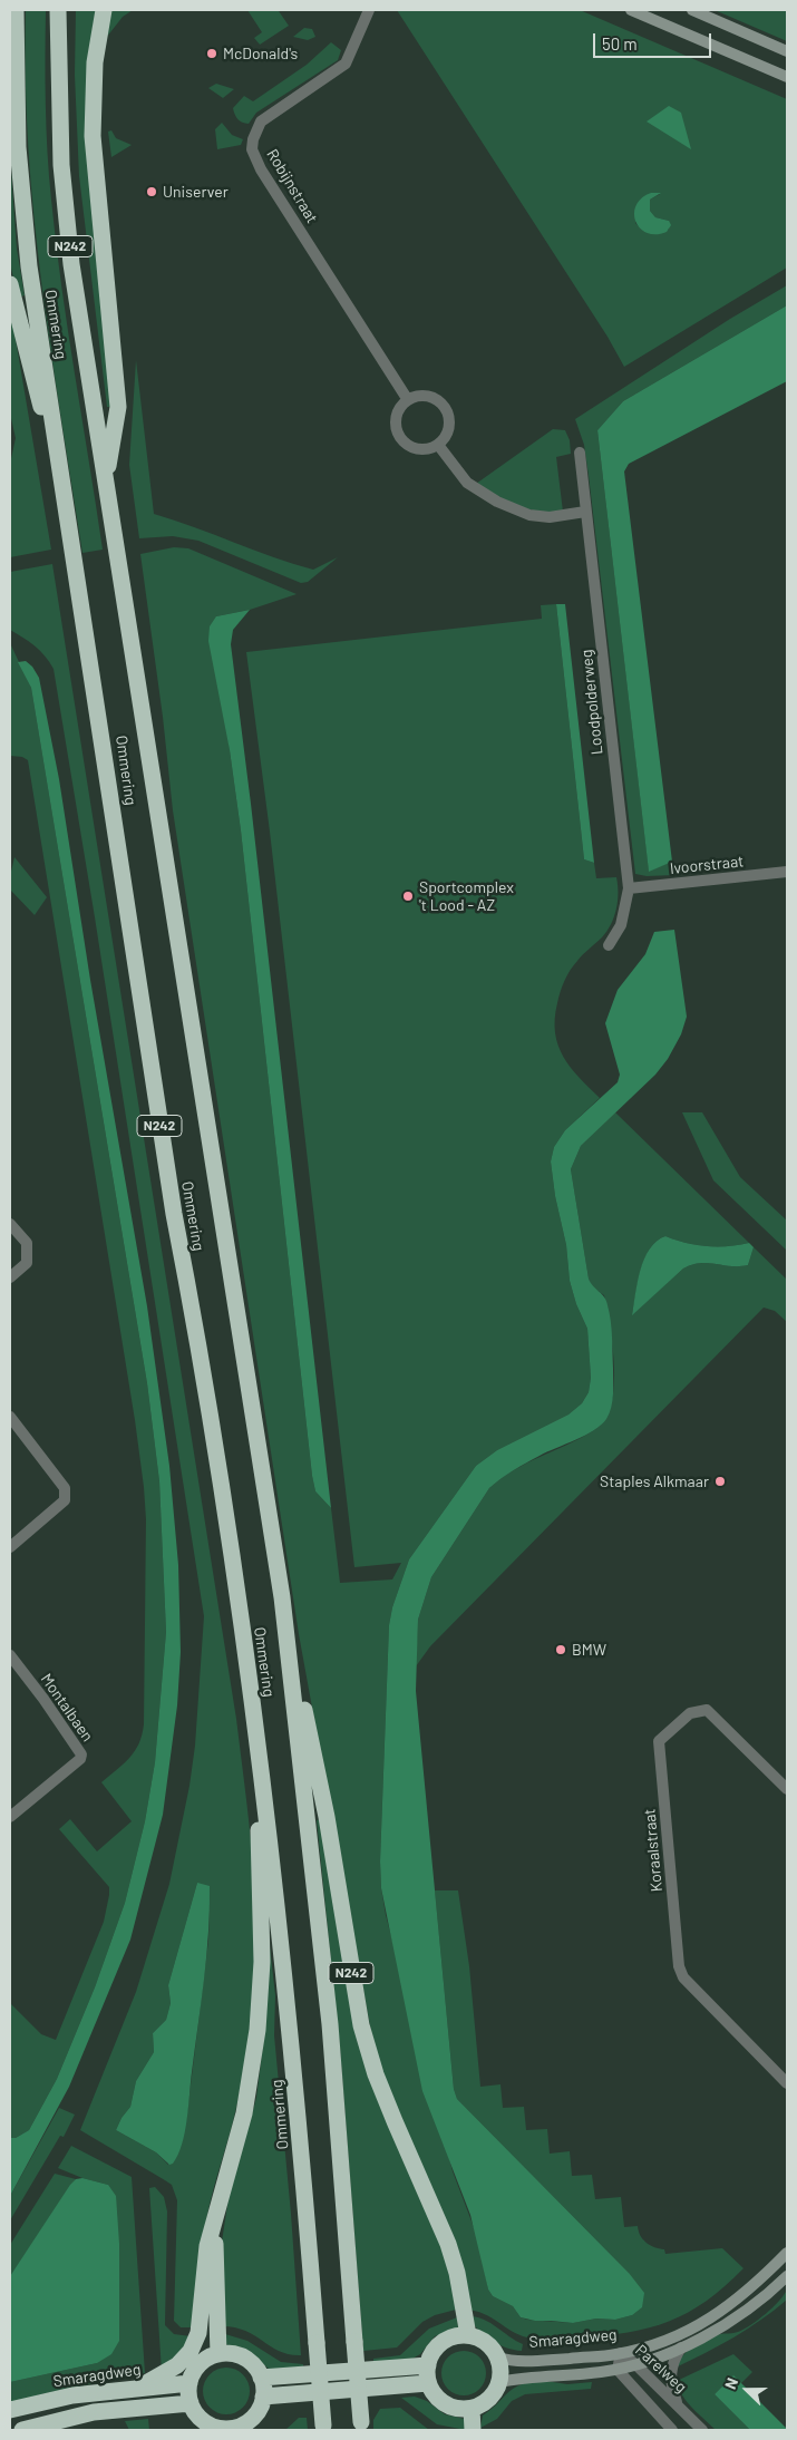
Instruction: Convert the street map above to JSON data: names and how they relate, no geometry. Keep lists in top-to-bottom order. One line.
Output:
{"streets":{"highway":["N242","Ommering","Smaragdweg"],"street":["Robijnstraat","Loodpolderweg","Ivoorstraat","Montalbaen","Koraalstraat","Parelweg"]},"crossings":[["N242","Ommering"],["N242","Smaragdweg"],["Loodpolderweg","Ivoorstraat"],["Smaragdweg","Parelweg"]],"places":["McDonald's","Uniserver","Sportcomplex 't Lood - AZ","Staples Alkmaar","BMW"],"scale_bar":"50 m","north":"left"}
